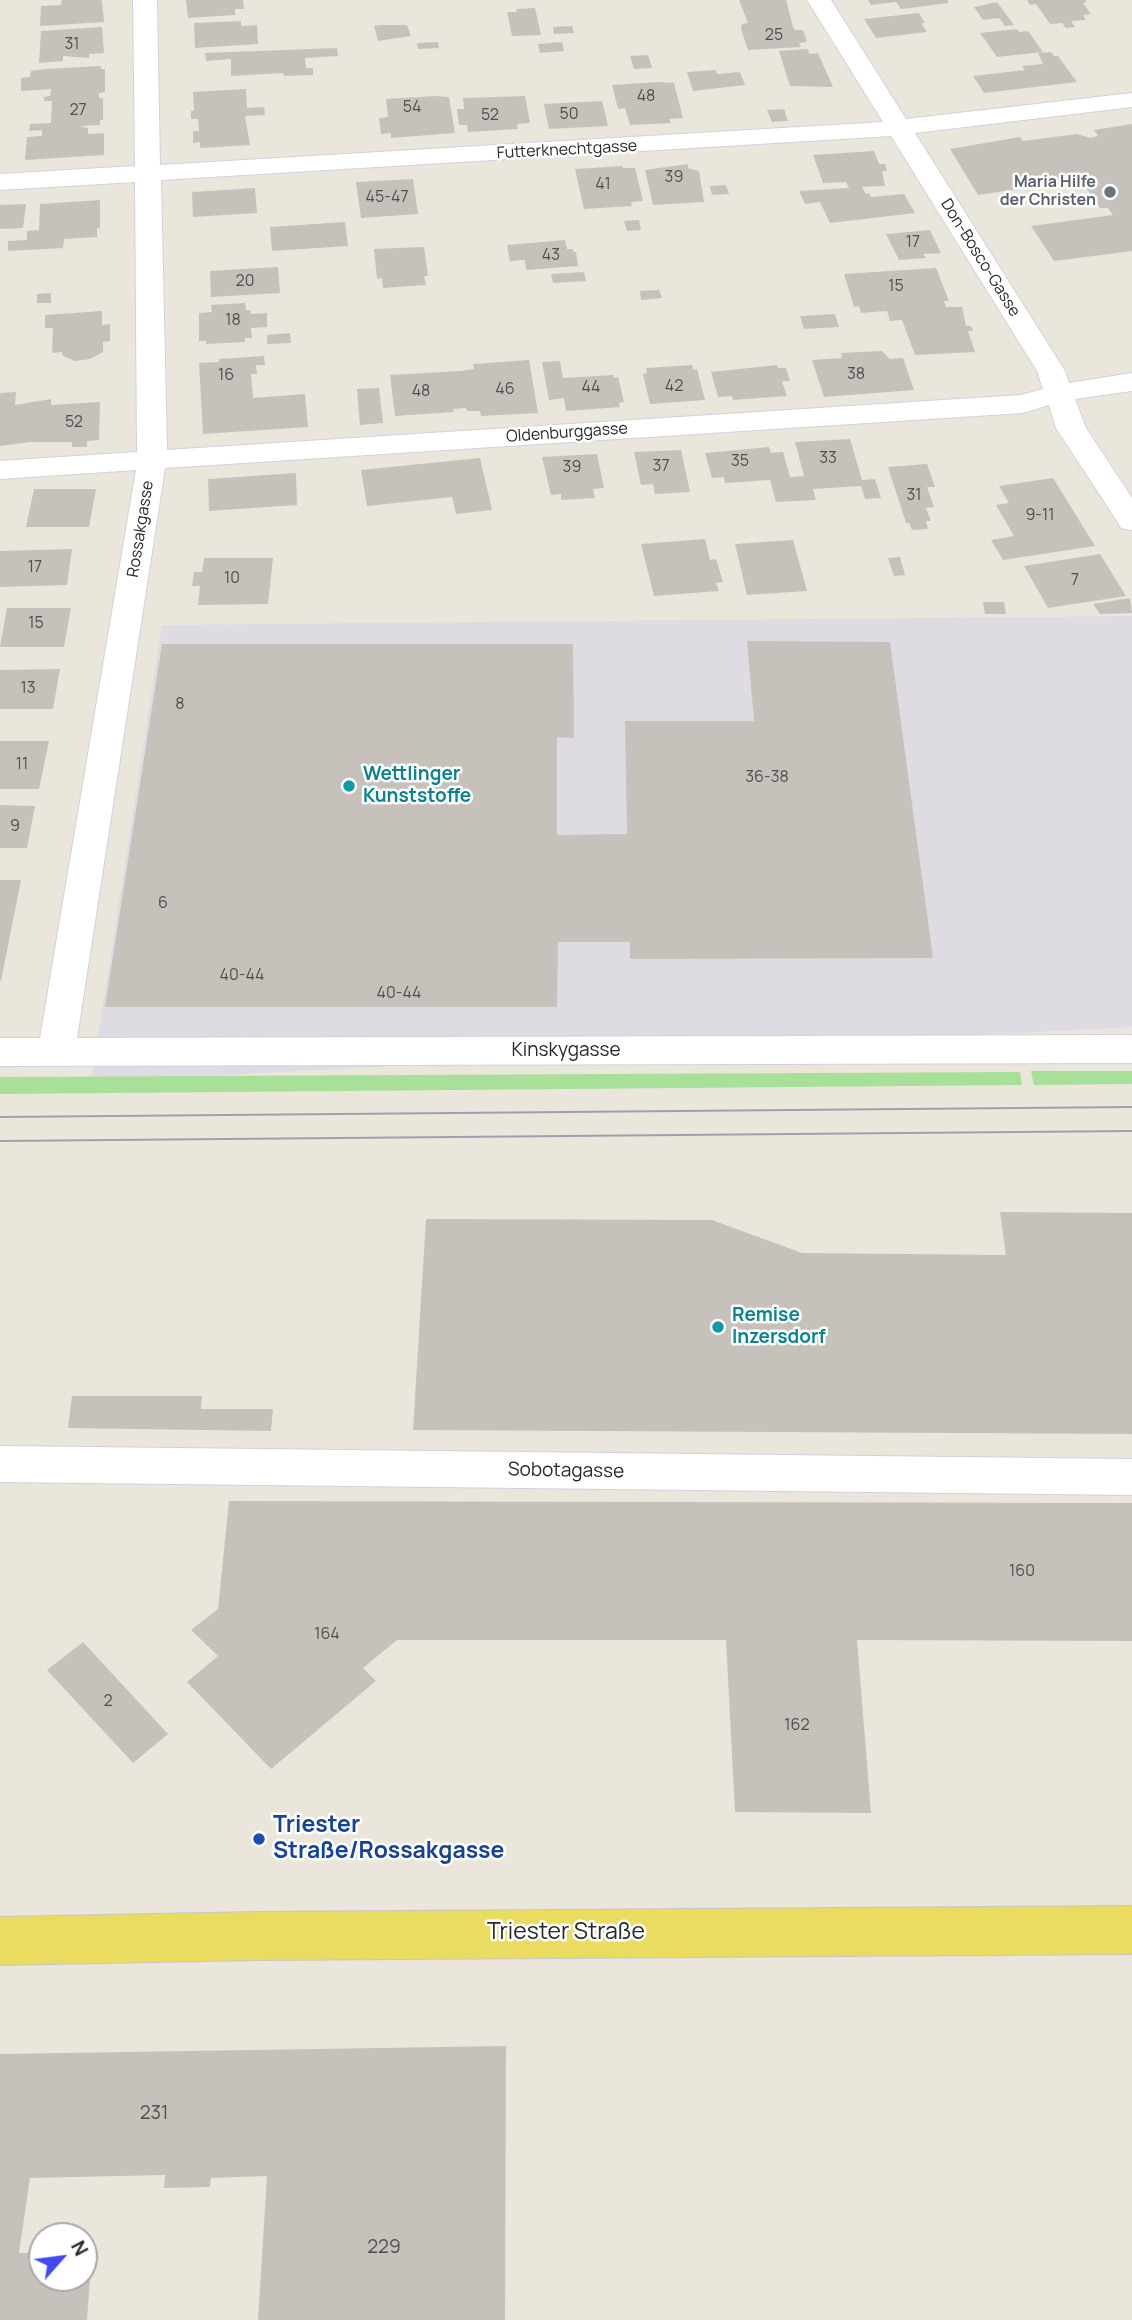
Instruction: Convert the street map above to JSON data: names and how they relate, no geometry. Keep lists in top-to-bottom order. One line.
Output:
{"streets":{"main road":["Triester Straße"],"street":["Futterknechtgasse","Don-Bosco-Gasse","Oldenburggasse","Rossakgasse","Kinskygasse","Sobotagasse"]},"crossings":[["Futterknechtgasse","Don-Bosco-Gasse"],["Futterknechtgasse","Rossakgasse"],["Don-Bosco-Gasse","Oldenburggasse"],["Oldenburggasse","Rossakgasse"],["Rossakgasse","Kinskygasse"]],"places":["Maria Hilfe der Christen","Wettlinger Kunststoffe","Remise Inzersdorf","Triester Straße/Rossakgasse"],"house_numbers":["25","31","48","54","27","50","52","39","41","45-47","17","43","20","15","18","38","16","42","44","46","48","52","33","35","37","39","31","9-11","17","10","7","15","13","8","11","36-38","9","6","40-44","40-44","160","164","2","162","231","229"],"north":"top right"}
